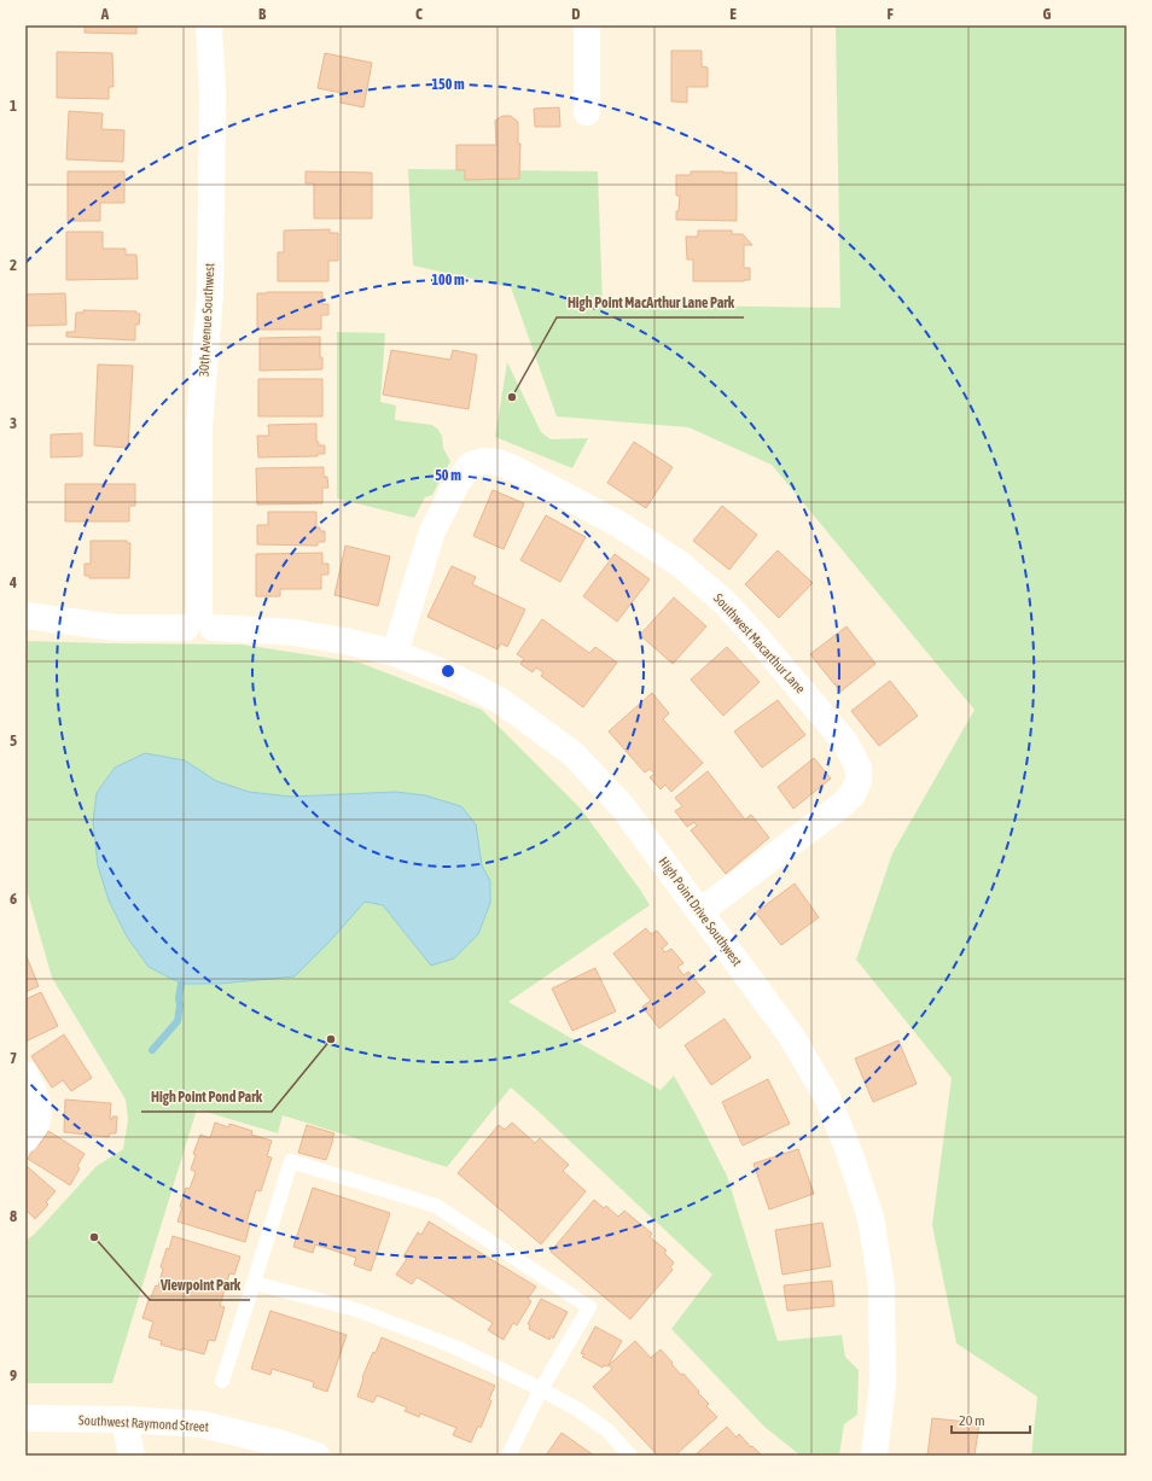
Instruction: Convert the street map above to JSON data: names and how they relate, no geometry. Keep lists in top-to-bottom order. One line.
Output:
{"streets":{"street":["30th Avenue Southwest","Southwest Macarthur Lane","High Point Drive Southwest","Southwest Raymond Street"]},"crossings":[["30th Avenue Southwest","High Point Drive Southwest"],["Southwest Macarthur Lane","High Point Drive Southwest"]],"places":["High Point MacArthur Lane Park","High Point Pond Park","Viewpoint Park"],"scale_bar":"20 m","grid":{"columns":["A","B","C","D","E","F","G"],"rows":["1","2","3","4","5","6","7","8","9"]},"rings":["150 m","100 m","50 m"]}
